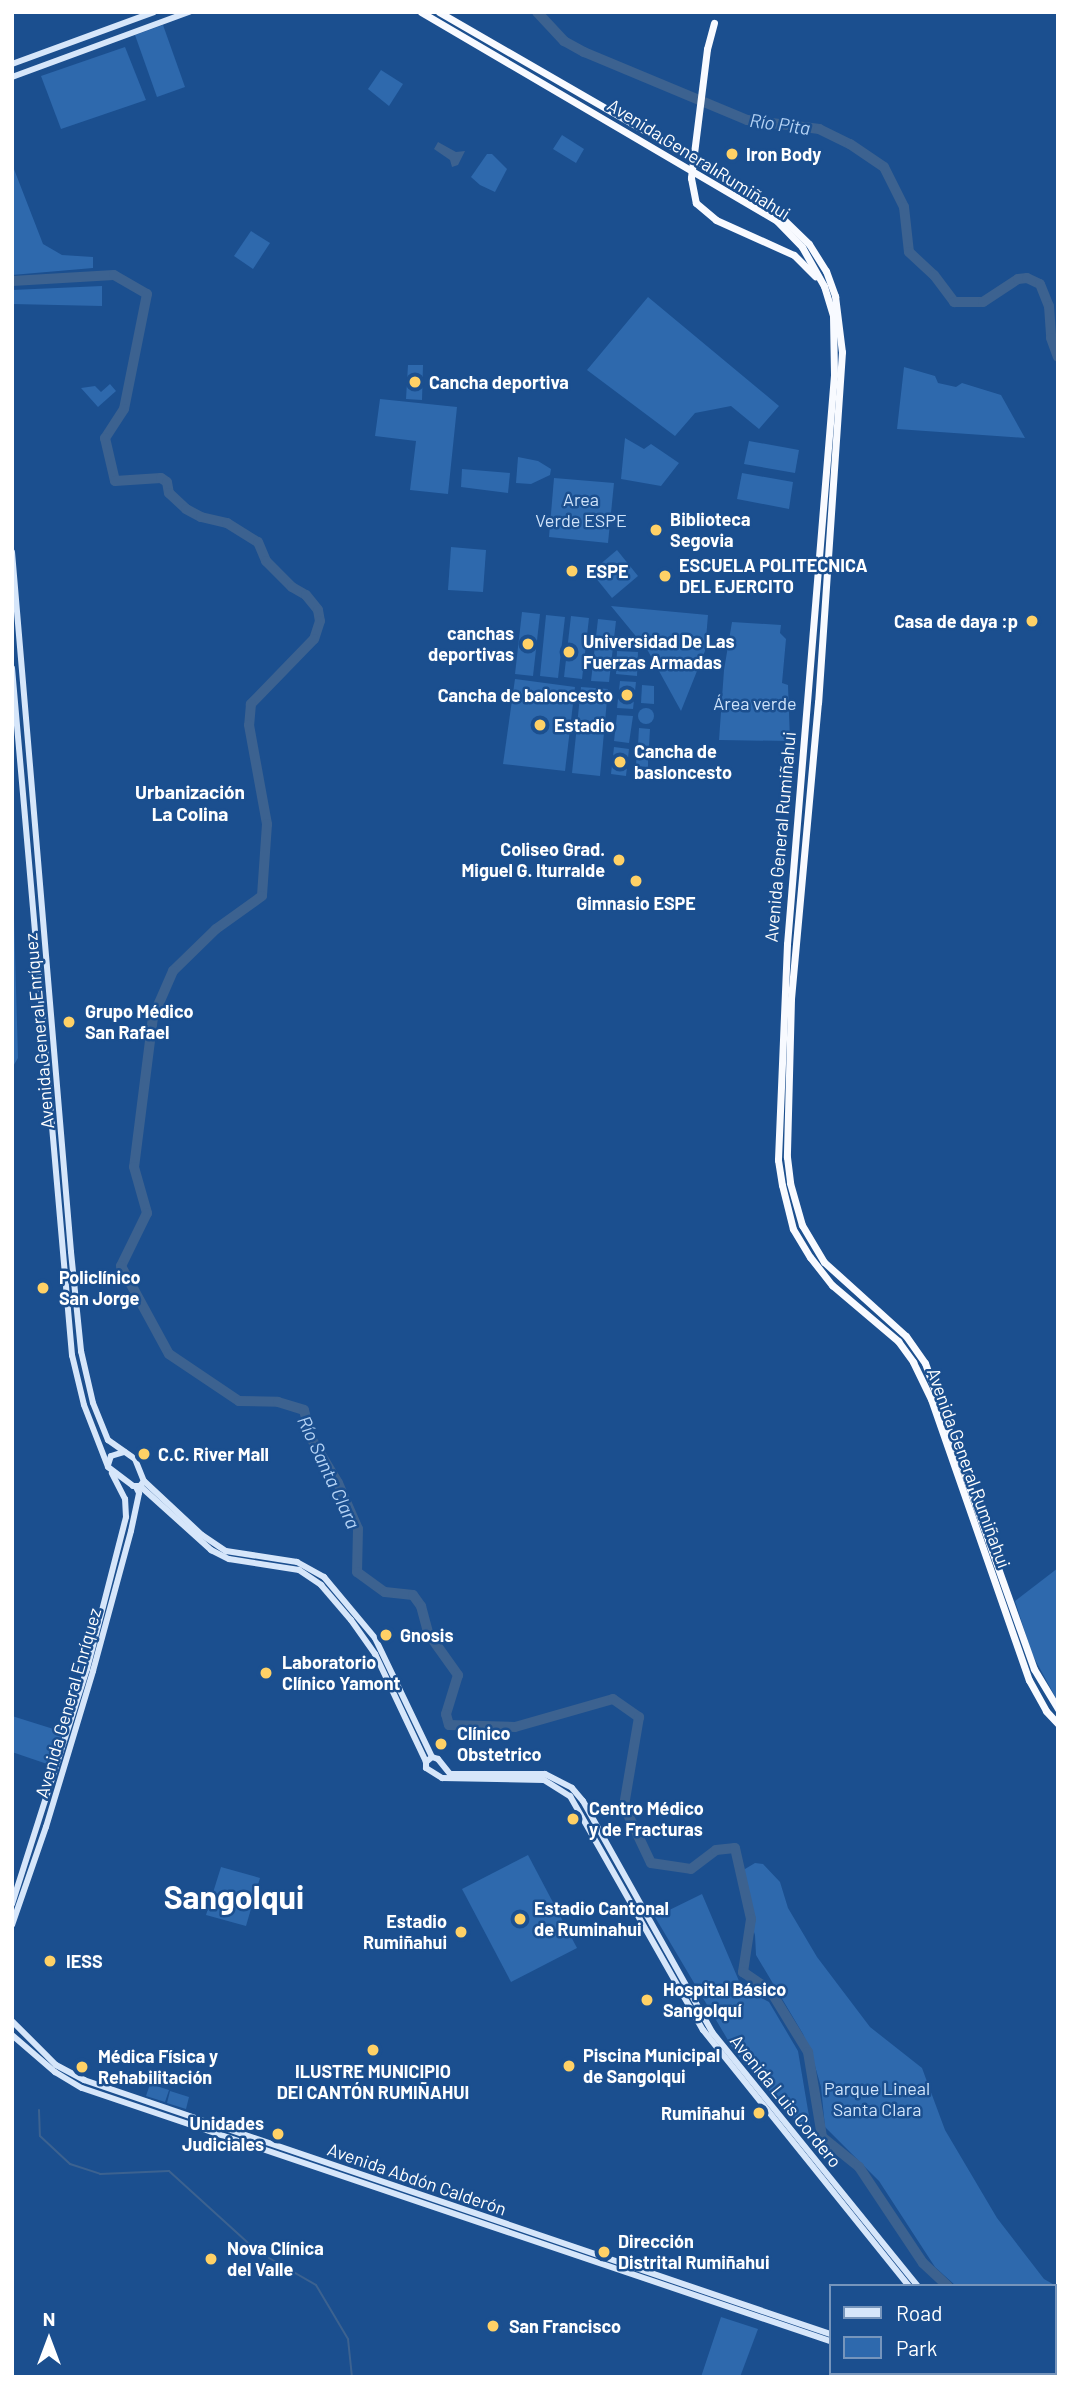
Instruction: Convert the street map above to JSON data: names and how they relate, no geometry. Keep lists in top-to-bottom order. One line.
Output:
{"streets":{"highway":["Avenida General Rumiñahui"],"main road":["Avenida General Enríquez","Avenida Luis Cordero","Avenida Abdón Calderón"]},"districts":["Urbanización La Colina","Sangolqui"],"water":["Río Pita","Río Santa Clara"],"parks":["Area Verde ESPE","Área verde","Parque Lineal Santa Clara"],"places":["Iron Body","Cancha deportiva","Biblioteca Segovia","ESPE","ESCUELA POLITECNICA DEL EJERCITO","Casa de daya :p","canchas deportivas","Universidad De Las Fuerzas Armadas","Cancha de baloncesto","Estadio","Cancha de basloncesto","Coliseo Grad. Miguel G. Iturralde","Gimnasio ESPE","Grupo Médico San Rafael","Policlínico San Jorge","C.C. River Mall","Gnosis","Laboratorio Clínico Yamont","Clínico Obstetrico","Centro Médico y de Fracturas","Estadio Cantonal de Ruminahui","Estadio Rumiñahui","IESS","Hospital Básico Sangolquí","ILUSTRE MUNICIPIO DEl CANTÓN RUMIÑAHUI","Piscina Municipal de Sangolqui","Médica Física y Rehabilitación","Rumiñahui","Unidades Judiciales","Dirección Distrital Rumiñahui","Nova Clínica del Valle","San Francisco"],"legend":["Road","Park"],"north":"top"}
